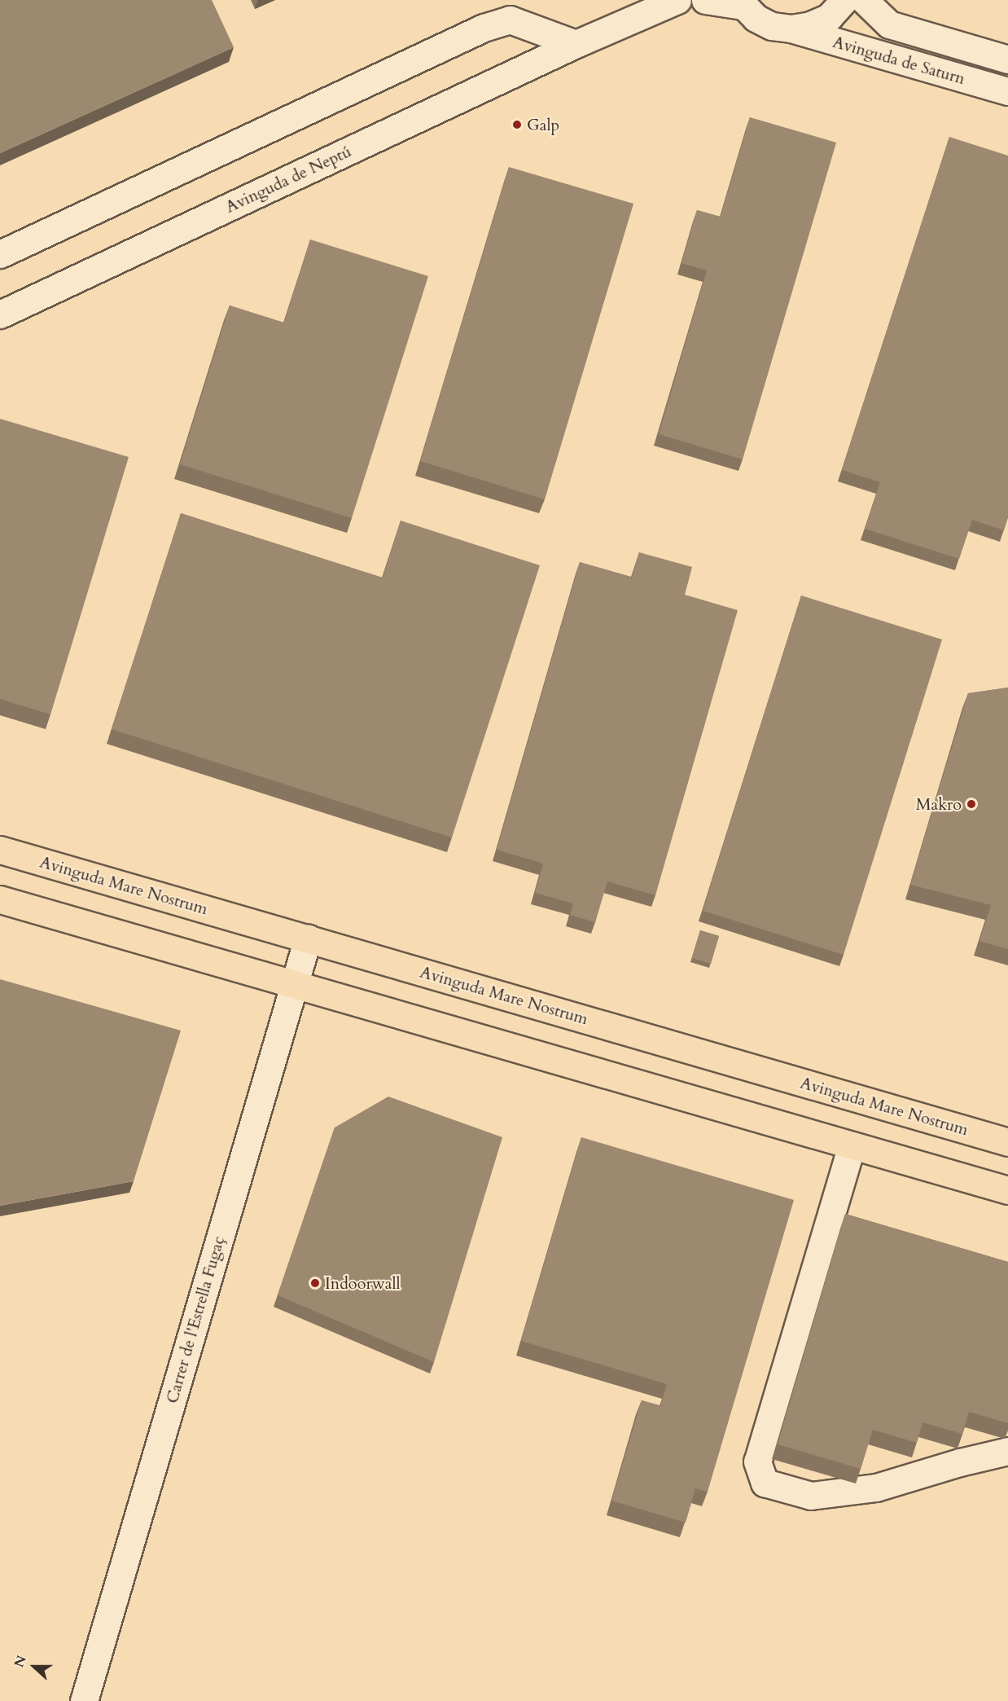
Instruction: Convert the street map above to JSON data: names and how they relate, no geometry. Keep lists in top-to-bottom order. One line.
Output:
{"streets":{"main road":["Avinguda Mare Nostrum"],"street":["Avinguda de Saturn","Avinguda de Neptú","Carrer de l'Estrella Fugaç"]},"crossings":[["Avinguda Mare Nostrum","Carrer de l'Estrella Fugaç"]],"places":["Galp","Makro","Indoorwall"],"north":"left"}
